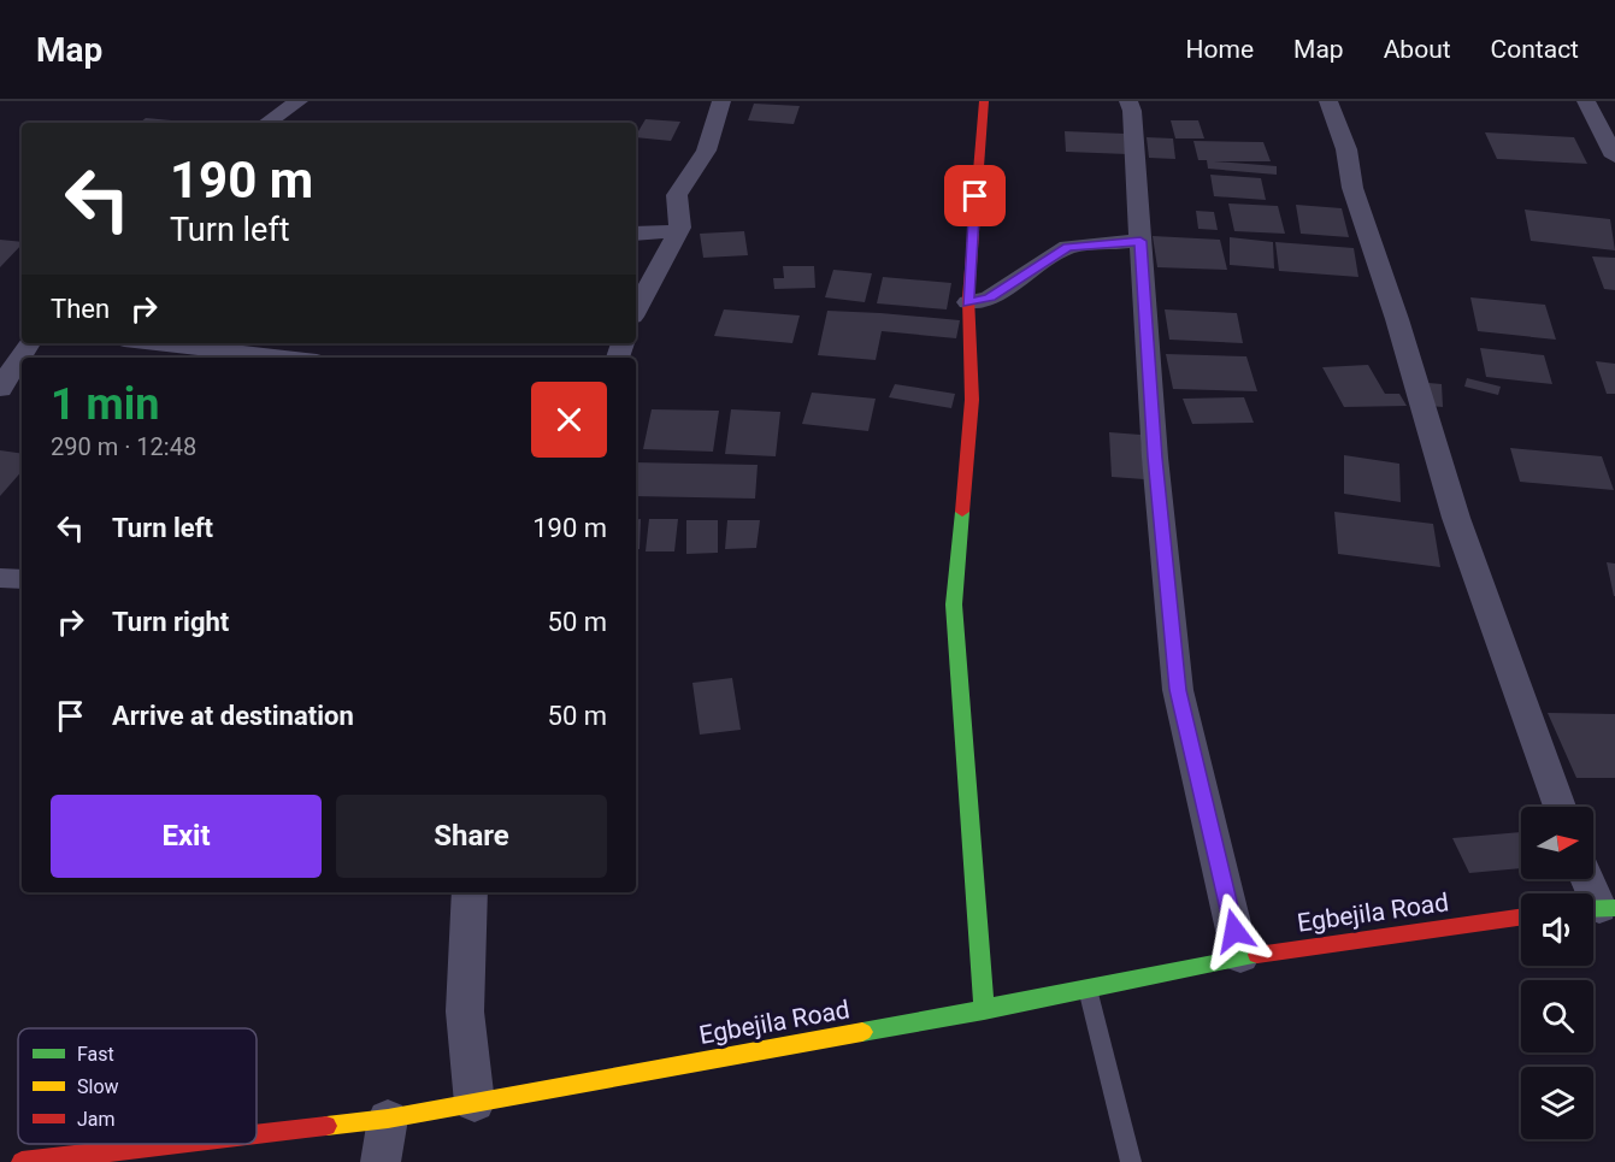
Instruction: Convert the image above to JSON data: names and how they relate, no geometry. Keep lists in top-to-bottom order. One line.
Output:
{"streets":{"street":["Egbejila Road"]},"legend":["Fast","Slow","Jam"],"north":"right","page":{"header":"Map","nav":["Home","Map","About","Contact"],"turn":["190 m","Turn left"],"then":"Then","heading":["1 min","290 m · 12:48"],"list":[{"name":"Turn left","value":"190 m"},{"name":"Turn right","value":"50 m"},{"name":"Arrive at destination","value":"50 m"}],"buttons":["Exit","Share"]}}
